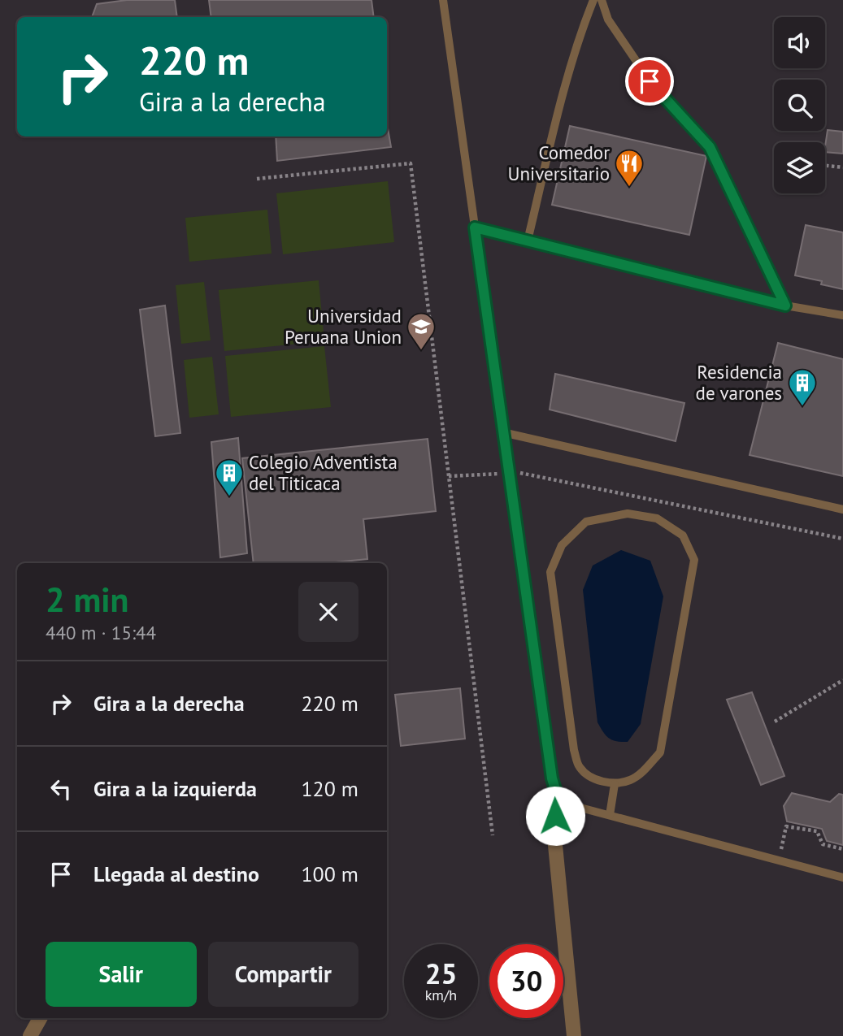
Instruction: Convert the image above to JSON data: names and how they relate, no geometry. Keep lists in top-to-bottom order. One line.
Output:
{"places":{"restaurant":["Comedor Universitario"],"school or university":["Universidad Peruana Union"],"building":["Residencia de varones","Colegio Adventista del Titicaca"]},"page":{"turn":["220 m","Gira a la derecha"],"heading":["2 min","440 m · 15:44"],"list":[{"name":"Gira a la derecha","value":"220 m"},{"name":"Gira a la izquierda","value":"120 m"},{"name":"Llegada al destino","value":"100 m"}],"buttons":["Salir","Compartir"],"speed":"25 km/h","limit":"30"}}
